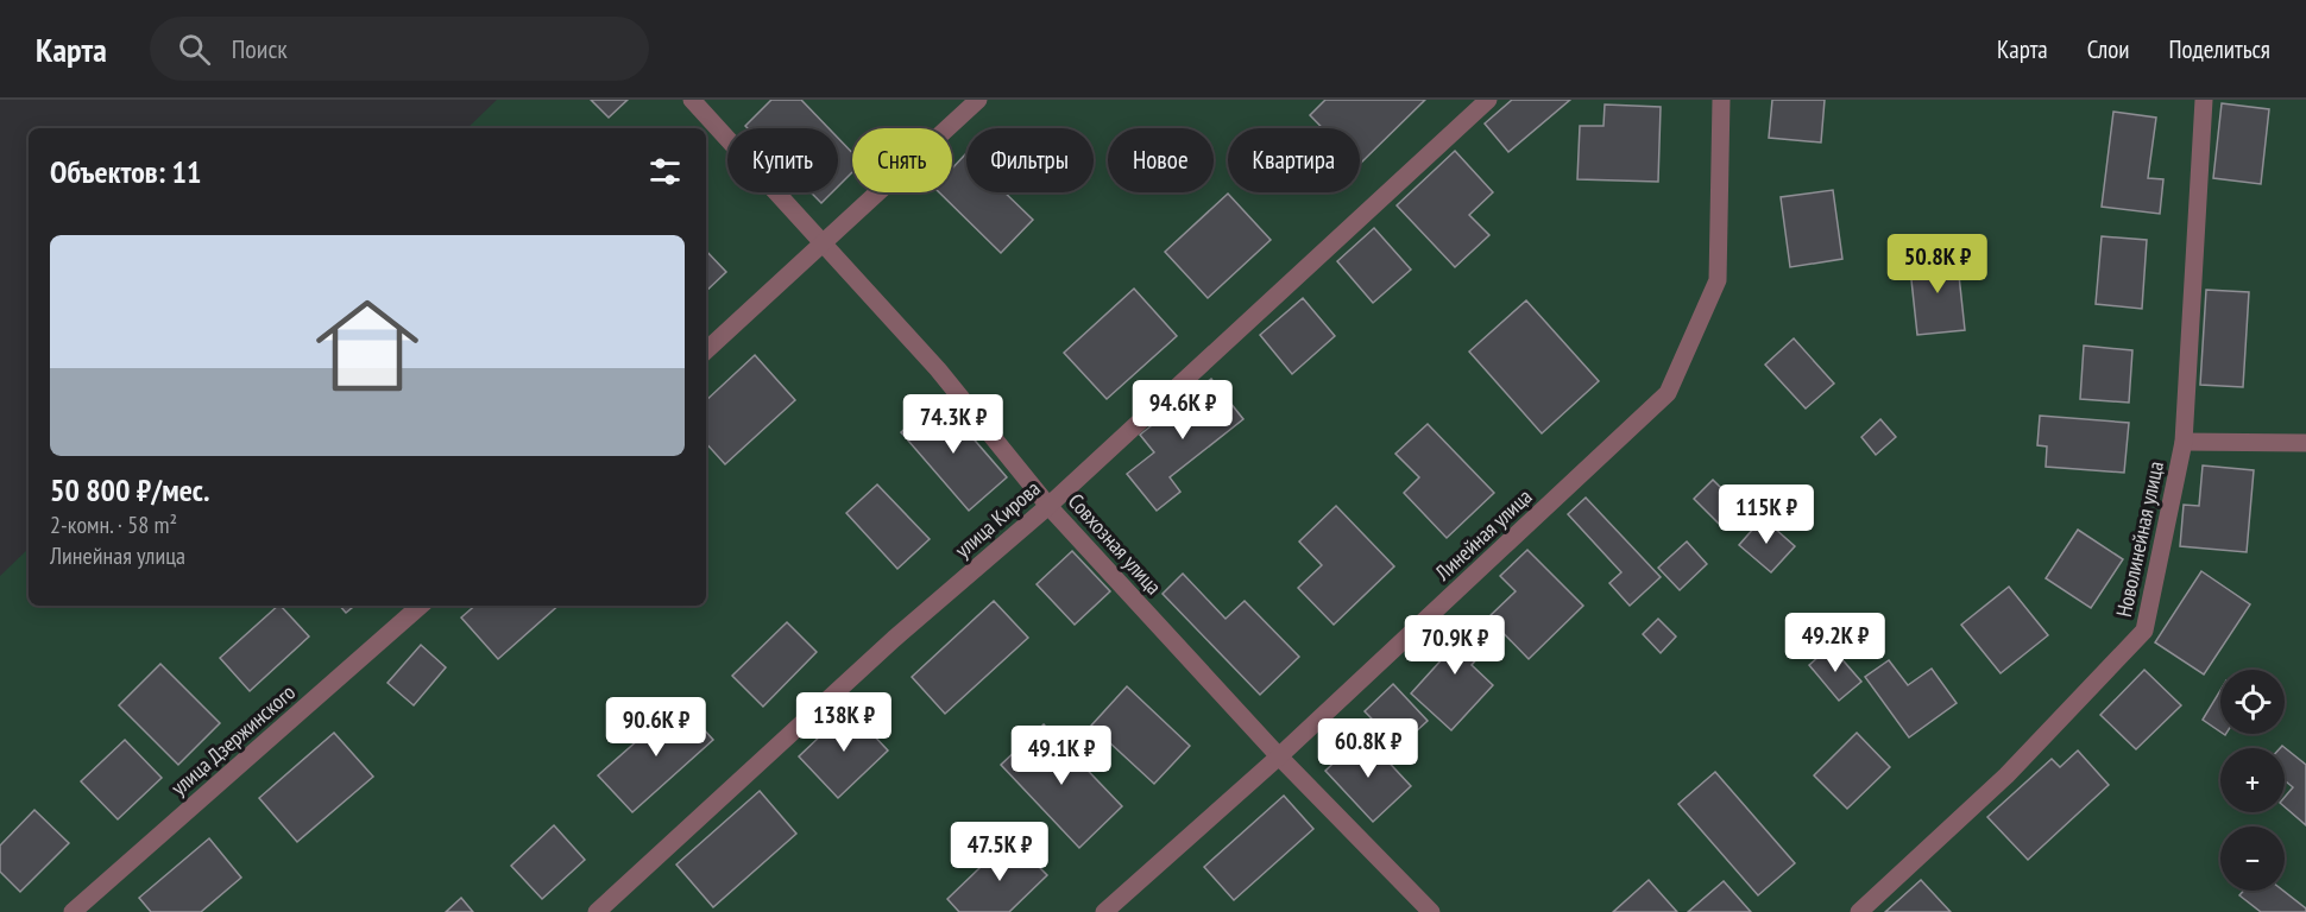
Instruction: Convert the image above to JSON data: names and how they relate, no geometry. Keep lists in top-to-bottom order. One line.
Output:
{"streets":{"street":["улица Кирова","Линейная улица","Новолинейная улица","Совхозная улица","улица Дзержинского"]},"crossings":[["улица Кирова","Совхозная улица"],["Линейная улица","Совхозная улица"]],"page":{"header":"Карта","search":"Поиск","nav":["Карта","Слои","Поделиться"],"chip":["Купить","Снять","Фильтры","Новое","Квартира"],"heading":"Объектов: 11","list":[{"name":"50 800 ₽/мес.","note":"2-комн. · 58 m² · Линейная улица"}],"price":["50.8K ₽","94.6K ₽","74.3K ₽","115K ₽","49.2K ₽","70.9K ₽","138K ₽","90.6K ₽","60.8K ₽","49.1K ₽","47.5K ₽"],"map_buttons":["+","−"]}}
